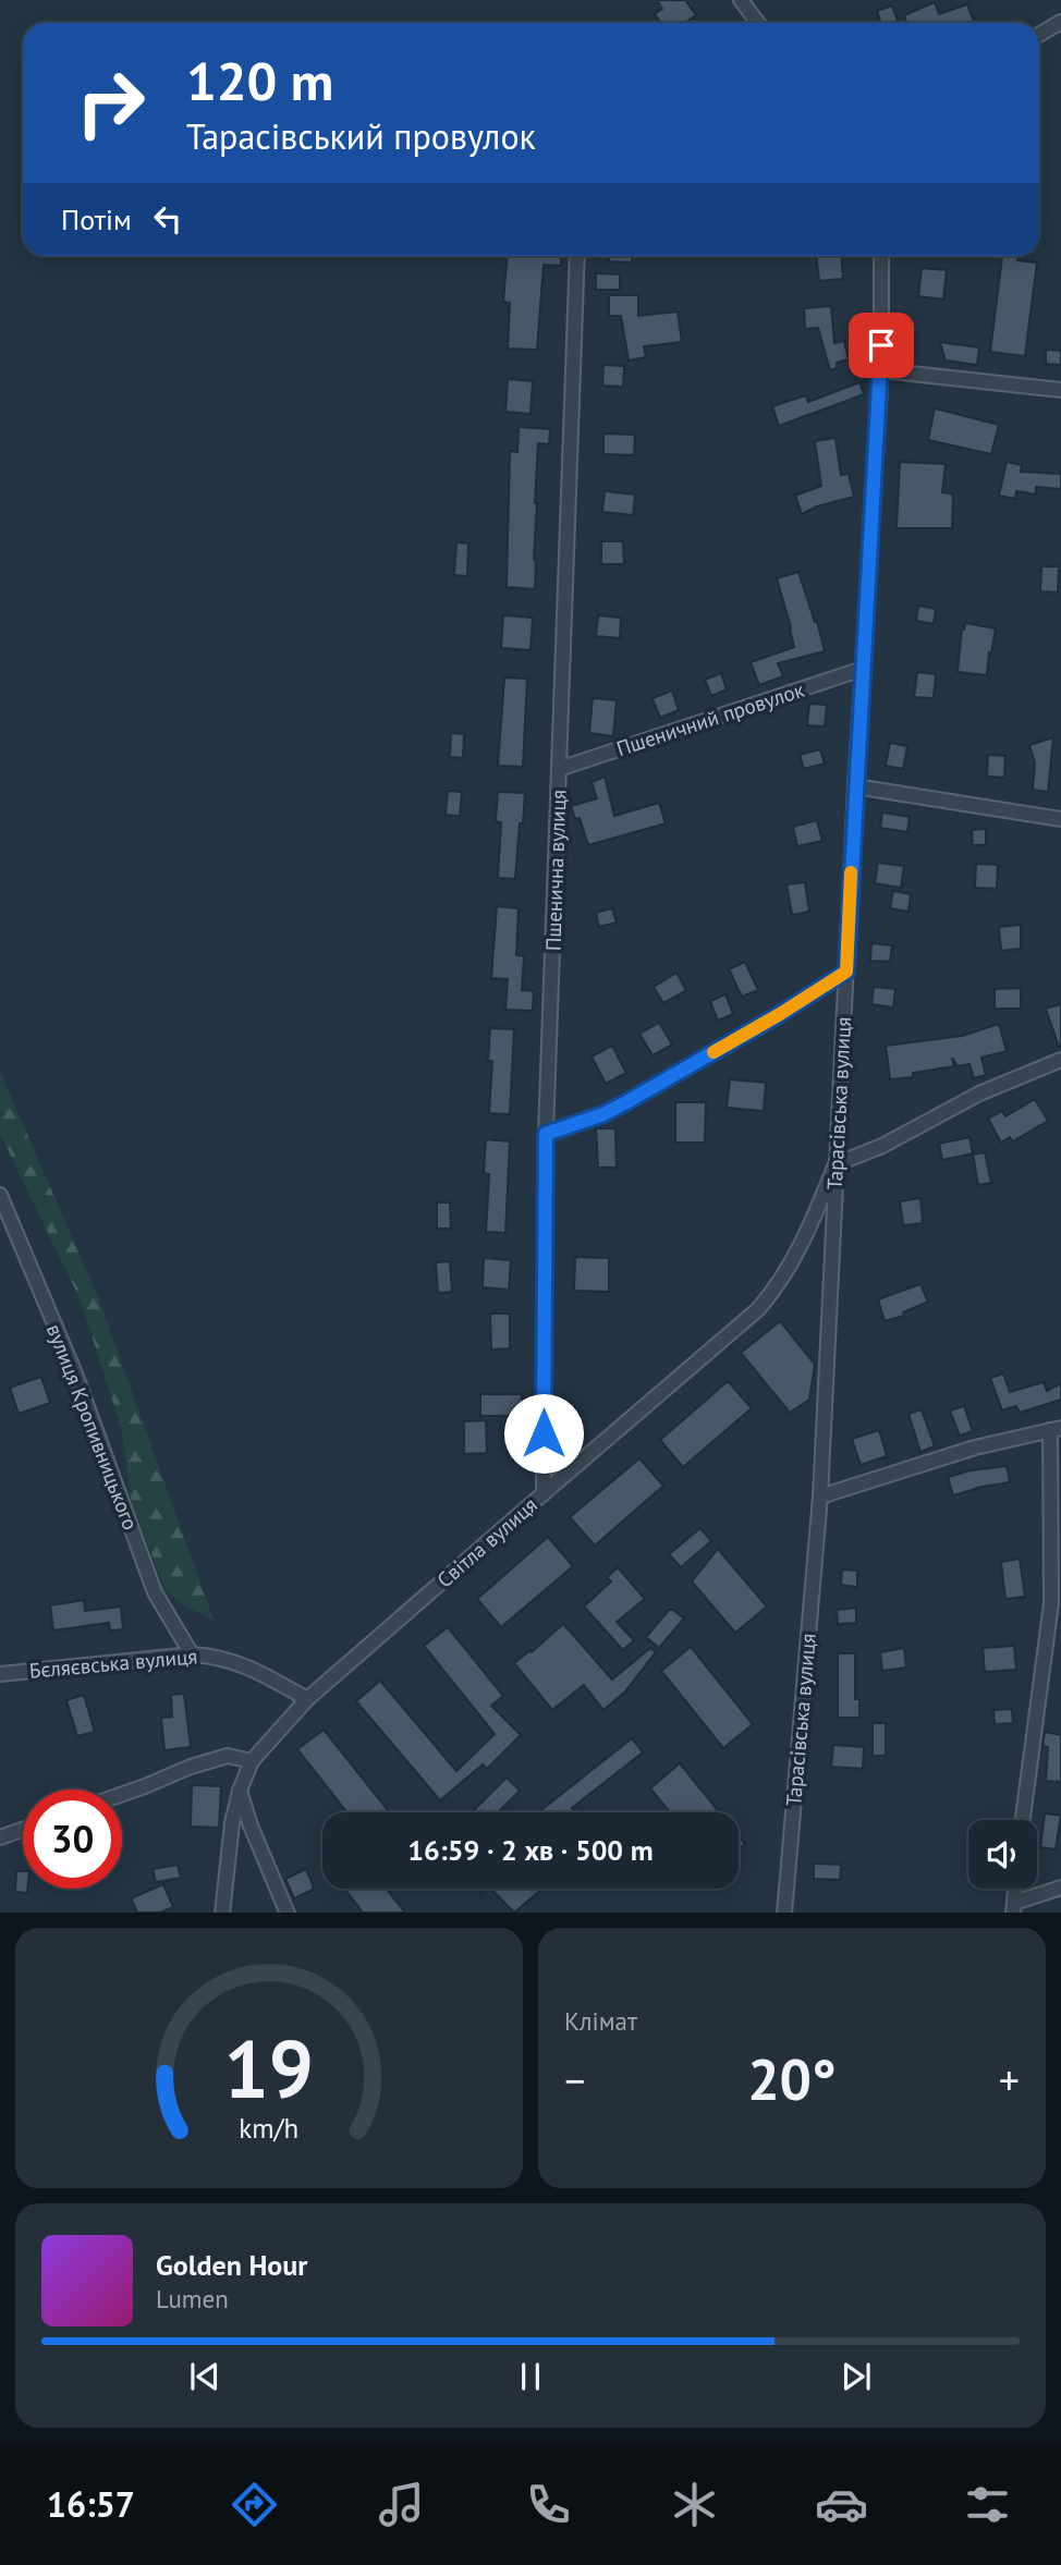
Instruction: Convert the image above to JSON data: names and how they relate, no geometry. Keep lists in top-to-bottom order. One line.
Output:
{"streets":{"street":["Пшеничний провулок","Пшенична вулиця","Тарасівська вулиця","вулиця Кропивницького","Світла вулиця","Бєляєвська вулиця"]},"crossings":[["Пшеничний провулок","Пшенична вулиця"],["Пшеничний провулок","Тарасівська вулиця"],["Пшенична вулиця","Світла вулиця"],["Тарасівська вулиця","Світла вулиця"],["вулиця Кропивницького","Бєляєвська вулиця"],["Світла вулиця","Бєляєвська вулиця"]],"page":{"turn":["120 m","Тарасівський провулок"],"then":"Потім","limit":"30","trip":"16:59 · 2 хв · 500 m","tile":"Клімат","heat":["−","20°","+"],"song":["Golden Hour","Lumen"],"tabs":"16:57","gauge":["19","km/h"]}}
